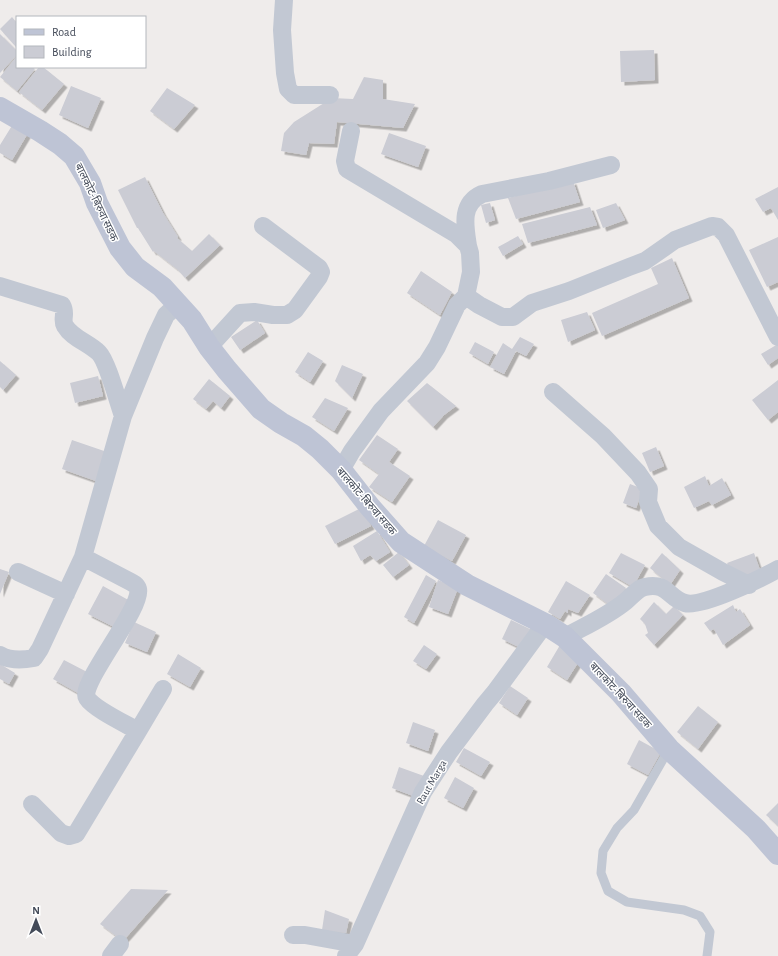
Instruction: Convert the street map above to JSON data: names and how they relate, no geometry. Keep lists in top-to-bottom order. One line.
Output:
{"streets":{"main road":["बालकोट-बिरुवा सडक"],"street":["Raut Marga"]},"crossings":[["बालकोट-बिरुवा सडक","Raut Marga"]],"legend":["Road","Building"],"north":"top"}
